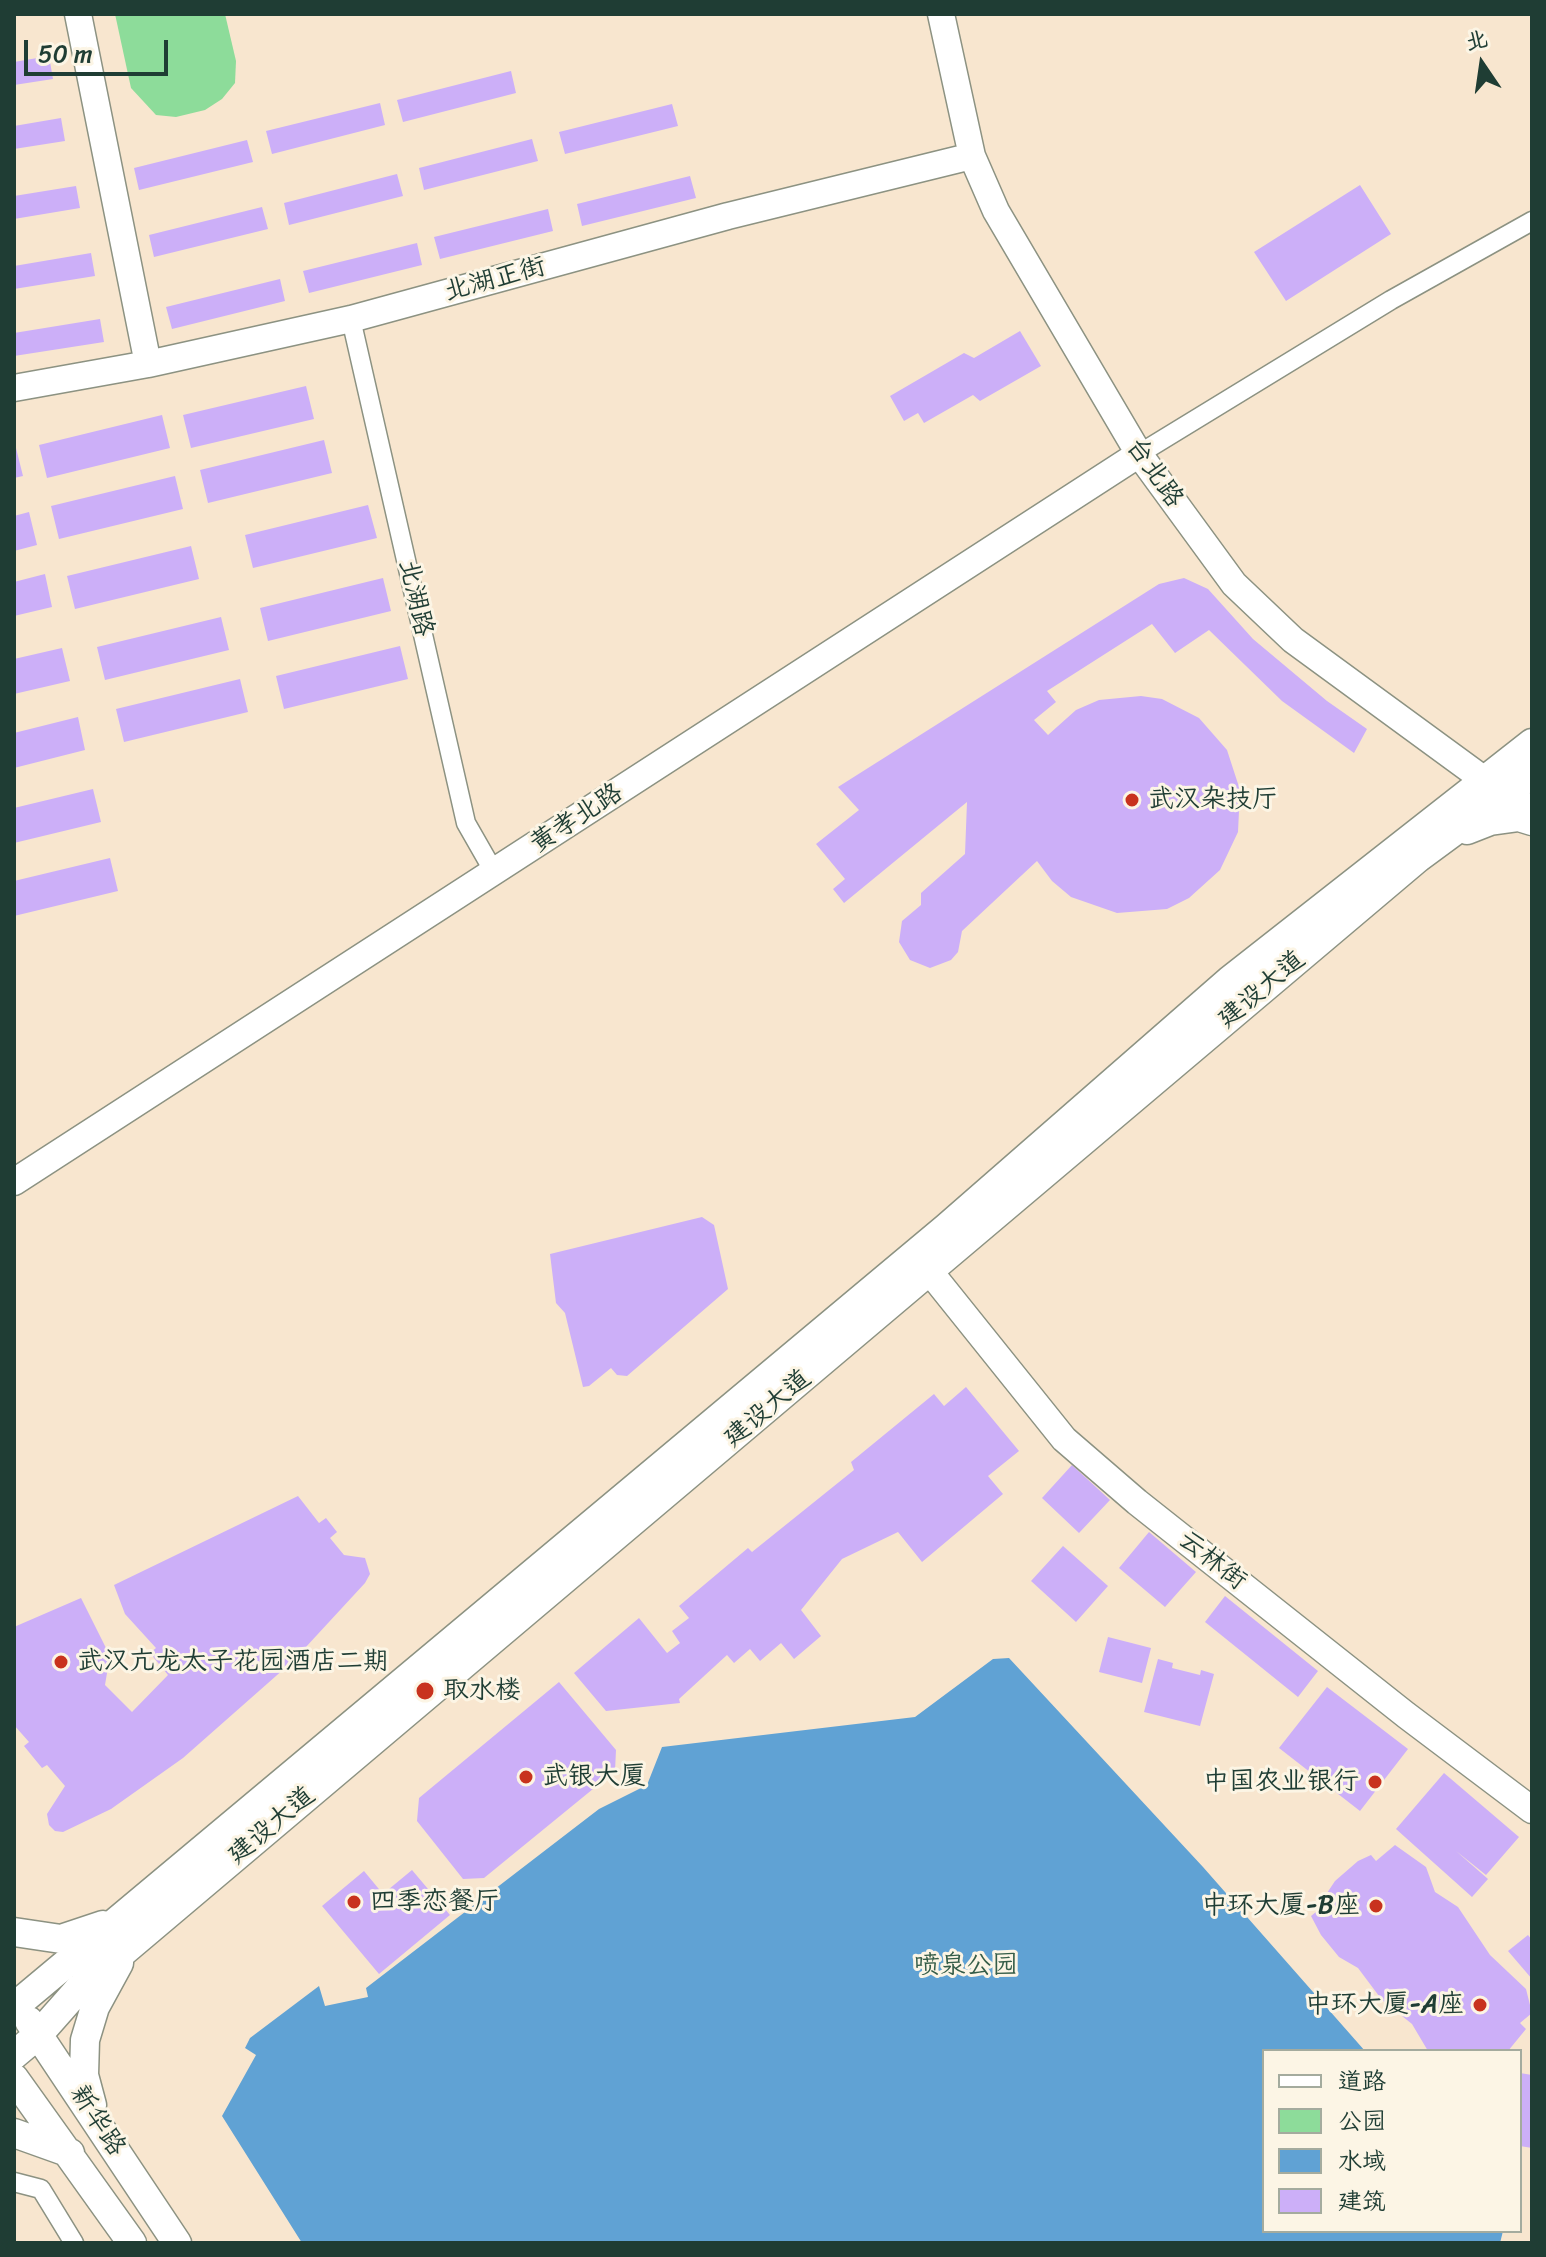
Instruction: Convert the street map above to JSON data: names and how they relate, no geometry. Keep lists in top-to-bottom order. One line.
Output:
{"streets":{"main road":["建设大道","新华路"],"street":["北湖正街","台北路","北湖路","黄孝北路","云林街"]},"crossings":[["北湖正街","台北路"],["北湖正街","北湖路"],["台北路","黄孝北路"],["台北路","建设大道"],["北湖路","黄孝北路"],["建设大道","云林街"],["建设大道","新华路"]],"parks":["喷泉公园"],"places":["武汉杂技厅","武汉亢龙太子花园酒店二期","取水楼","武银大厦","中国农业银行","四季恋餐厅","中环大厦-B座","中环大厦-A座"],"legend":["道路","公园","水域","建筑"],"scale_bar":"50 m","north":"top"}
